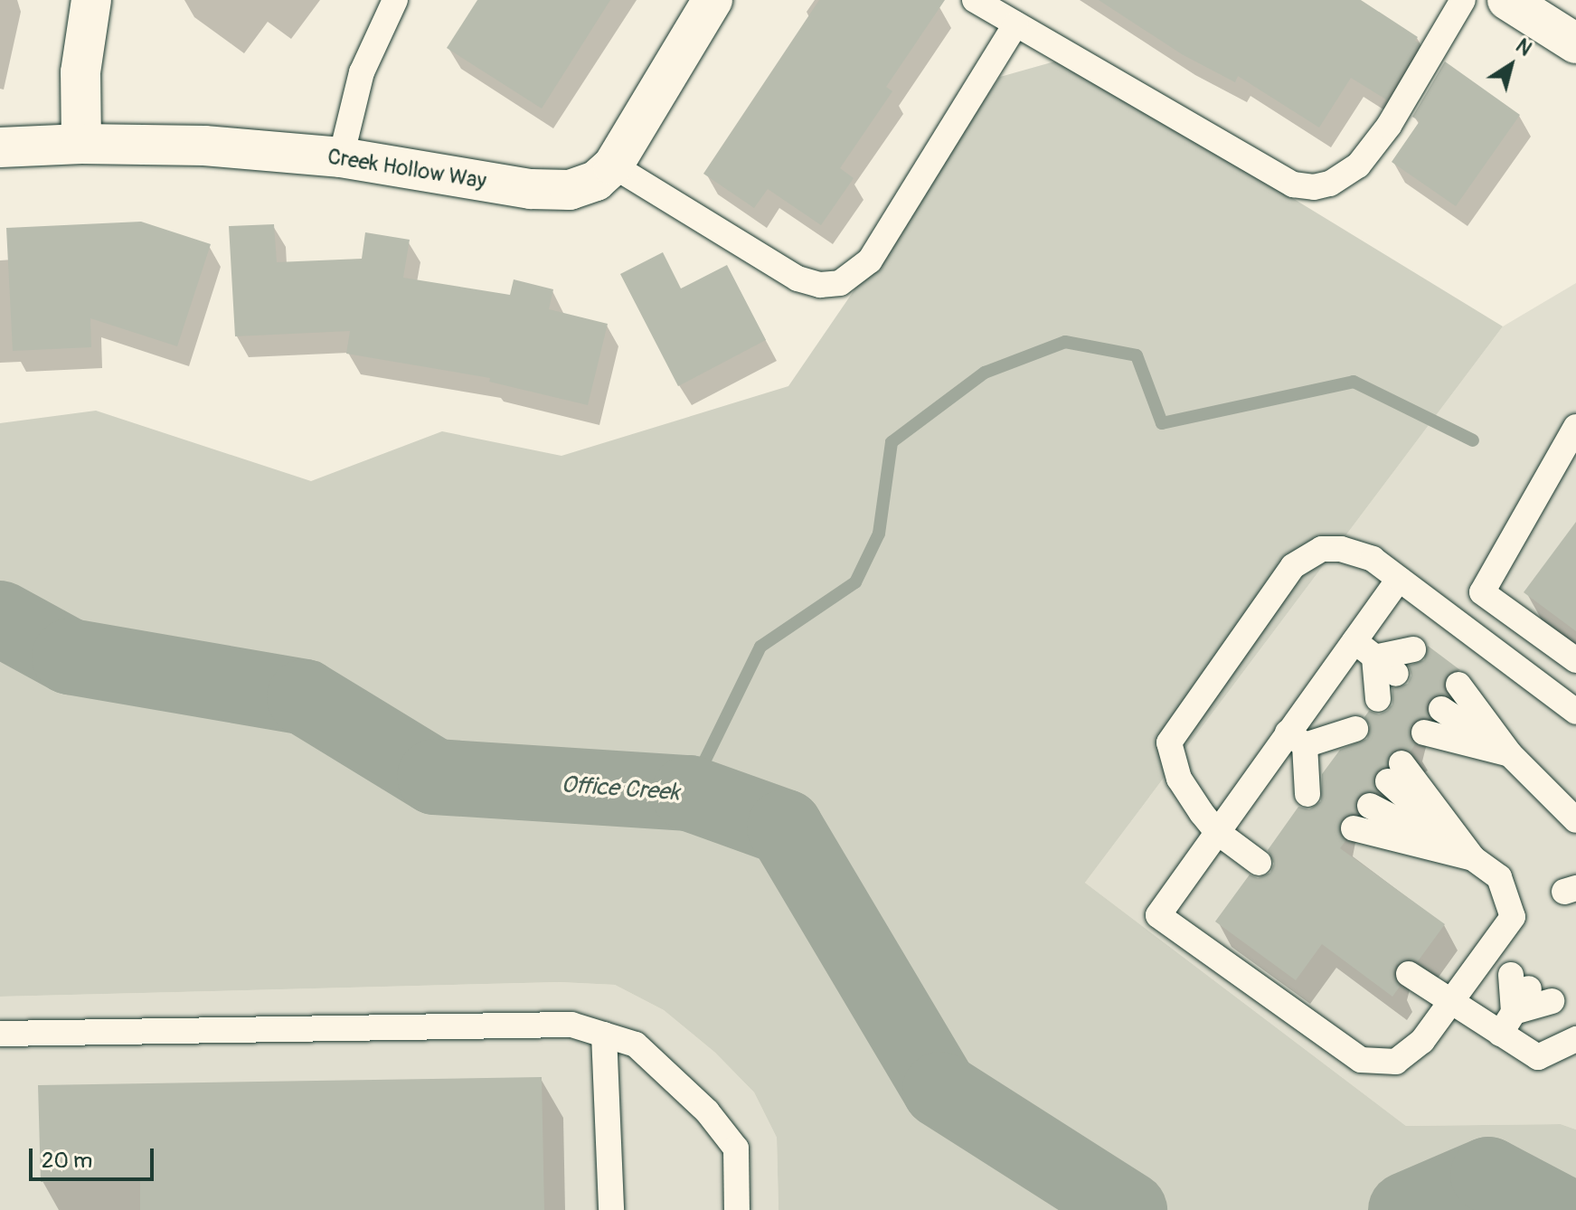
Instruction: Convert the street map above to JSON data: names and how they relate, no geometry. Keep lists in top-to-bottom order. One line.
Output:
{"streets":{"street":["Creek Hollow Way"]},"water":["Office Creek"],"scale_bar":"20 m","north":"top right"}
